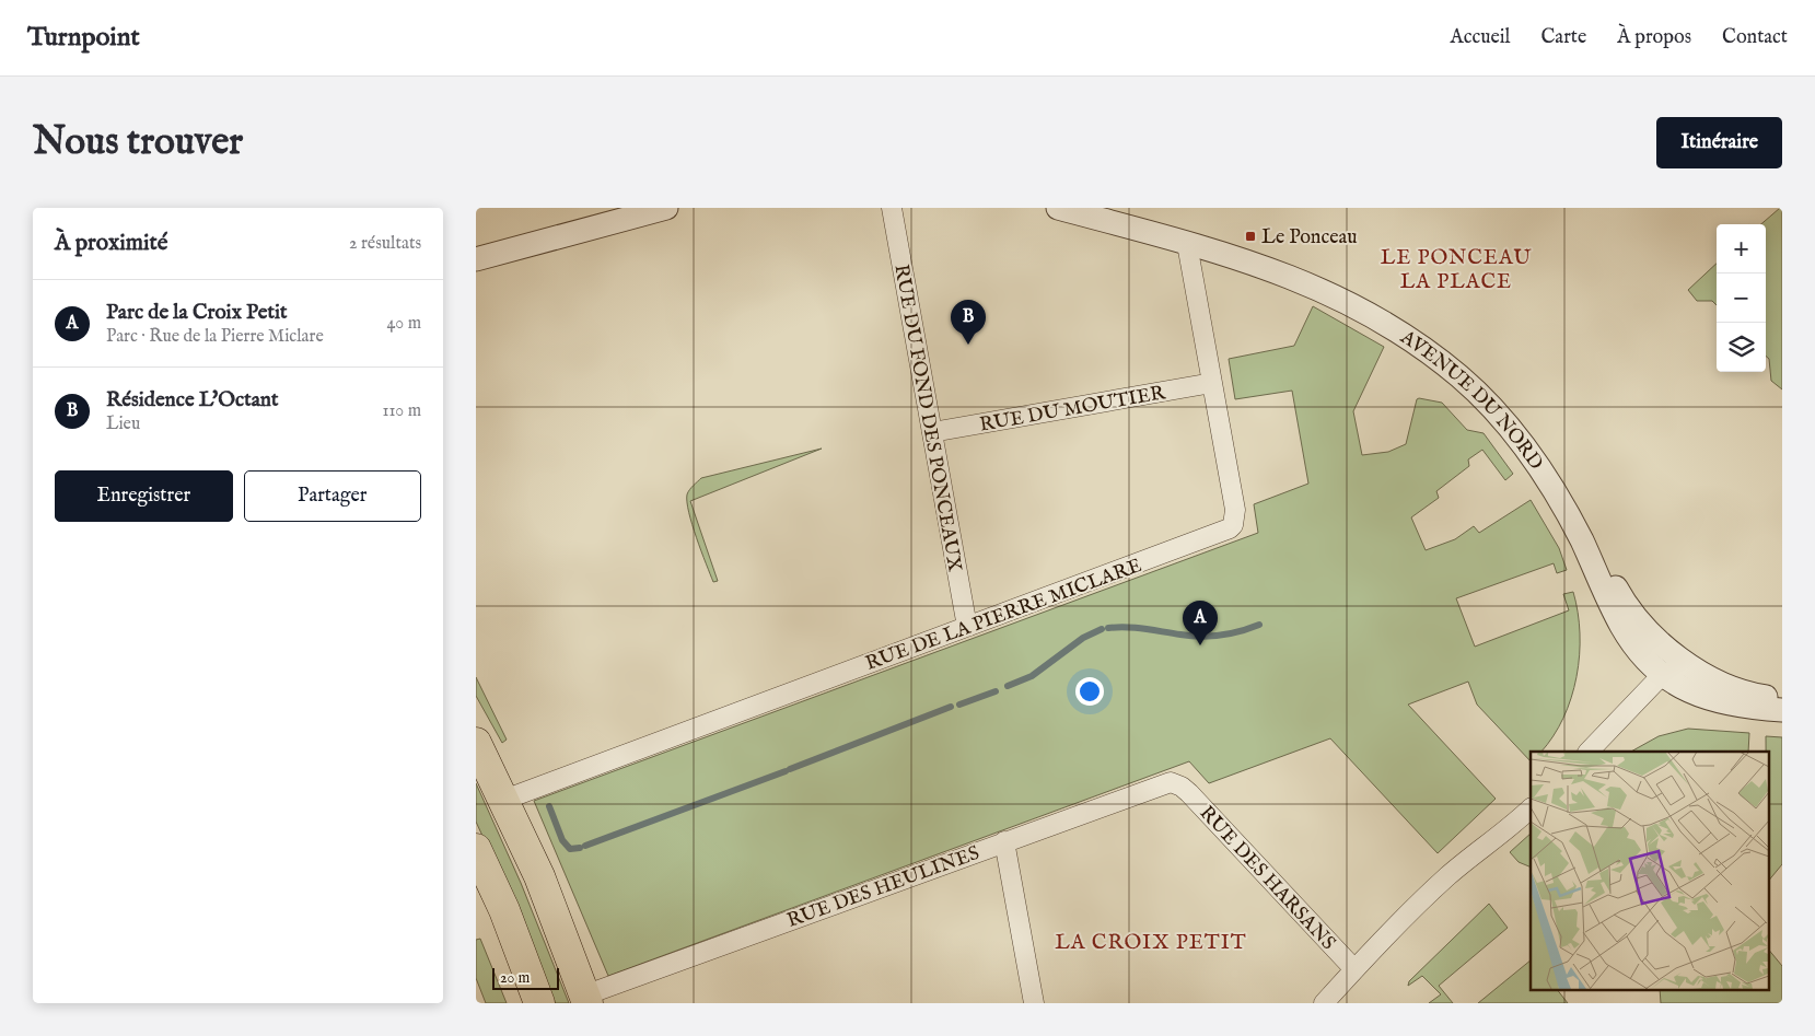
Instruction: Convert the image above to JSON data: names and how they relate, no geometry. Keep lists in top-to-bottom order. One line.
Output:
{"streets":{"street":["AVENUE DU NORD","RUE DU MOUTIER","RUE DU FOND DES PONCEAUX","RUE DE LA PIERRE MICLARE","RUE DES HARSANS","RUE DES HEULINES"]},"crossings":[["AVENUE DU NORD","RUE DE LA PIERRE MICLARE"],["RUE DU MOUTIER","RUE DU FOND DES PONCEAUX"],["RUE DU MOUTIER","RUE DE LA PIERRE MICLARE"],["RUE DU FOND DES PONCEAUX","RUE DE LA PIERRE MICLARE"],["RUE DES HARSANS","RUE DES HEULINES"]],"districts":["LE PONCEAU LA PLACE","LA CROIX PETIT"],"places":{"transit":["Le Ponceau"]},"scale_bar":"20 m","page":{"header":"Turnpoint","nav":["Accueil","Carte","À propos","Contact"],"buttons":["Itinéraire",["Enregistrer","Partager"]],"title":"Nous trouver","heading":["À proximité","2 résultats"],"map_buttons":["+","−"],"list":[{"mark":"A","name":"Parc de la Croix Petit","note":"Parc · Rue de la Pierre Miclare","value":"40 m"},{"mark":"B","name":"Résidence L'Octant","note":"Lieu","value":"110 m"}],"pins":["B","A"],"scale":"20 m"}}
